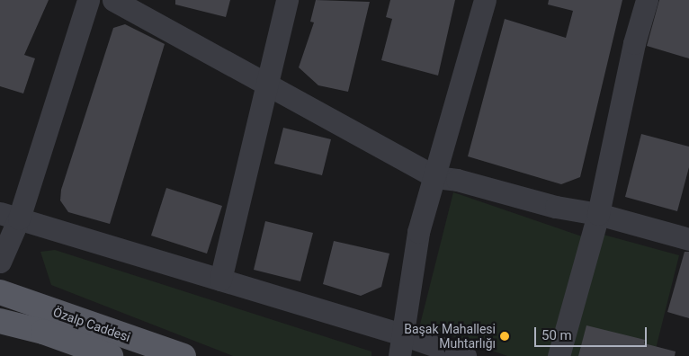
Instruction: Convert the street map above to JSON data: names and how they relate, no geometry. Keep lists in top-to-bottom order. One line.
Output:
{"streets":{"main road":["Özalp Caddesi"]},"places":["Başak Mahallesi Muhtarlığı"],"scale_bar":"50 m"}
